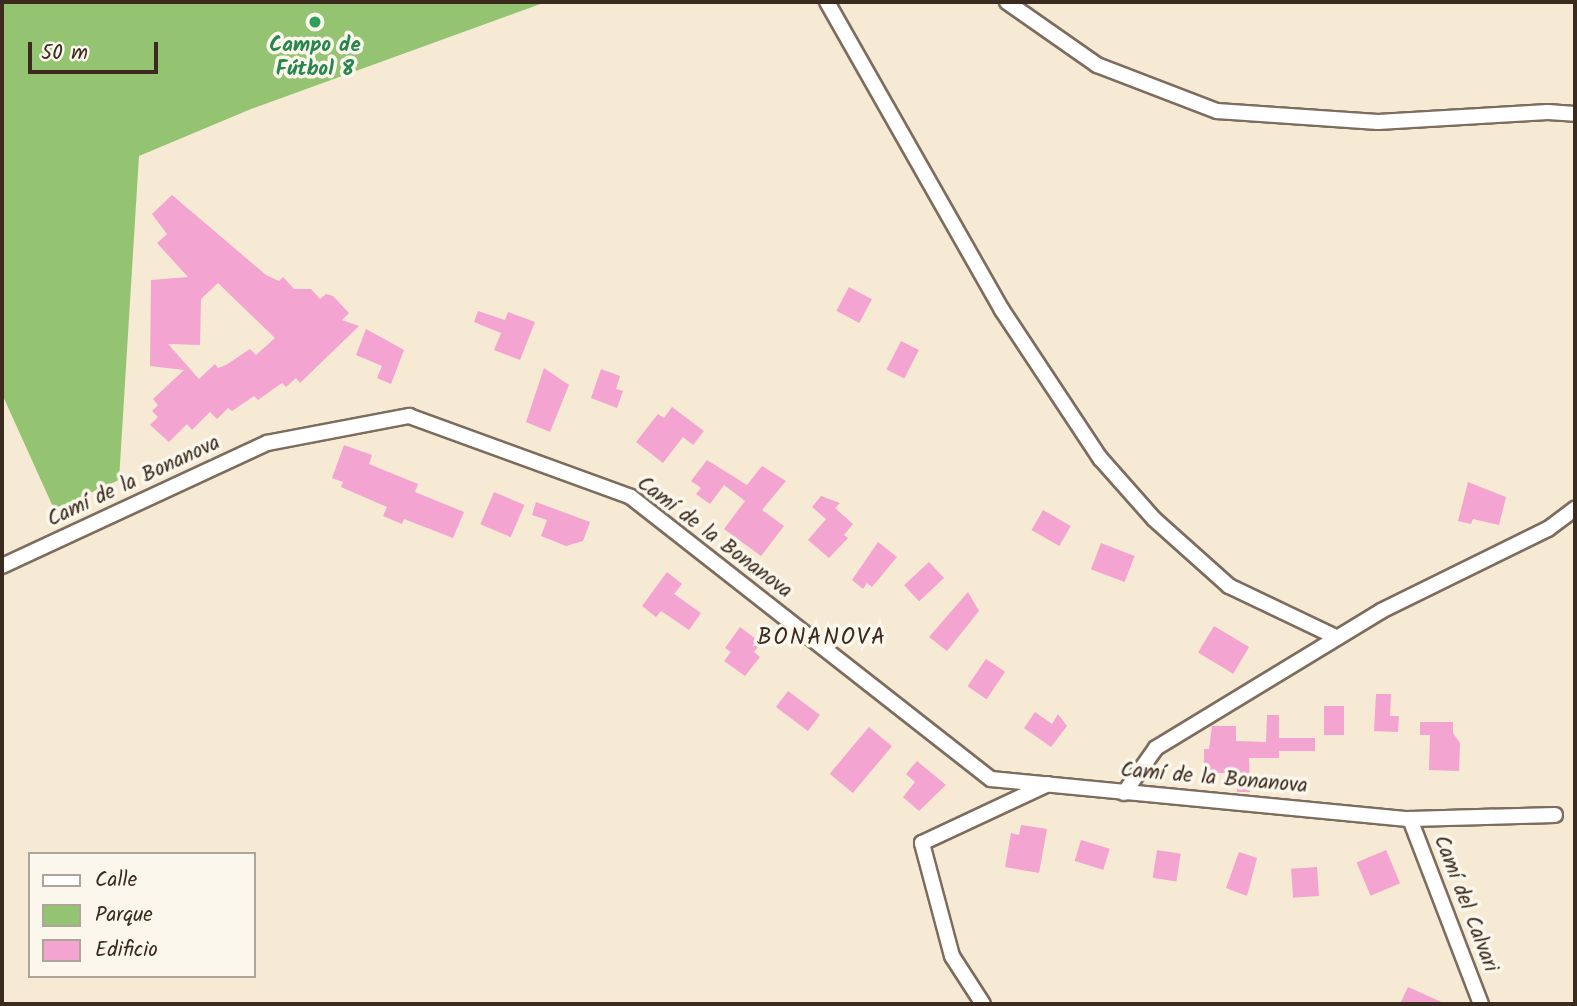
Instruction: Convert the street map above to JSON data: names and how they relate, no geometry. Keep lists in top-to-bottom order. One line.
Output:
{"streets":{"street":["Camí de la Bonanova","Camí del Calvari"]},"crossings":[["Camí de la Bonanova","Camí del Calvari"]],"districts":["BONANOVA"],"places":["Campo de Fútbol 8"],"legend":["Calle","Parque","Edificio"],"scale_bar":"50 m"}
